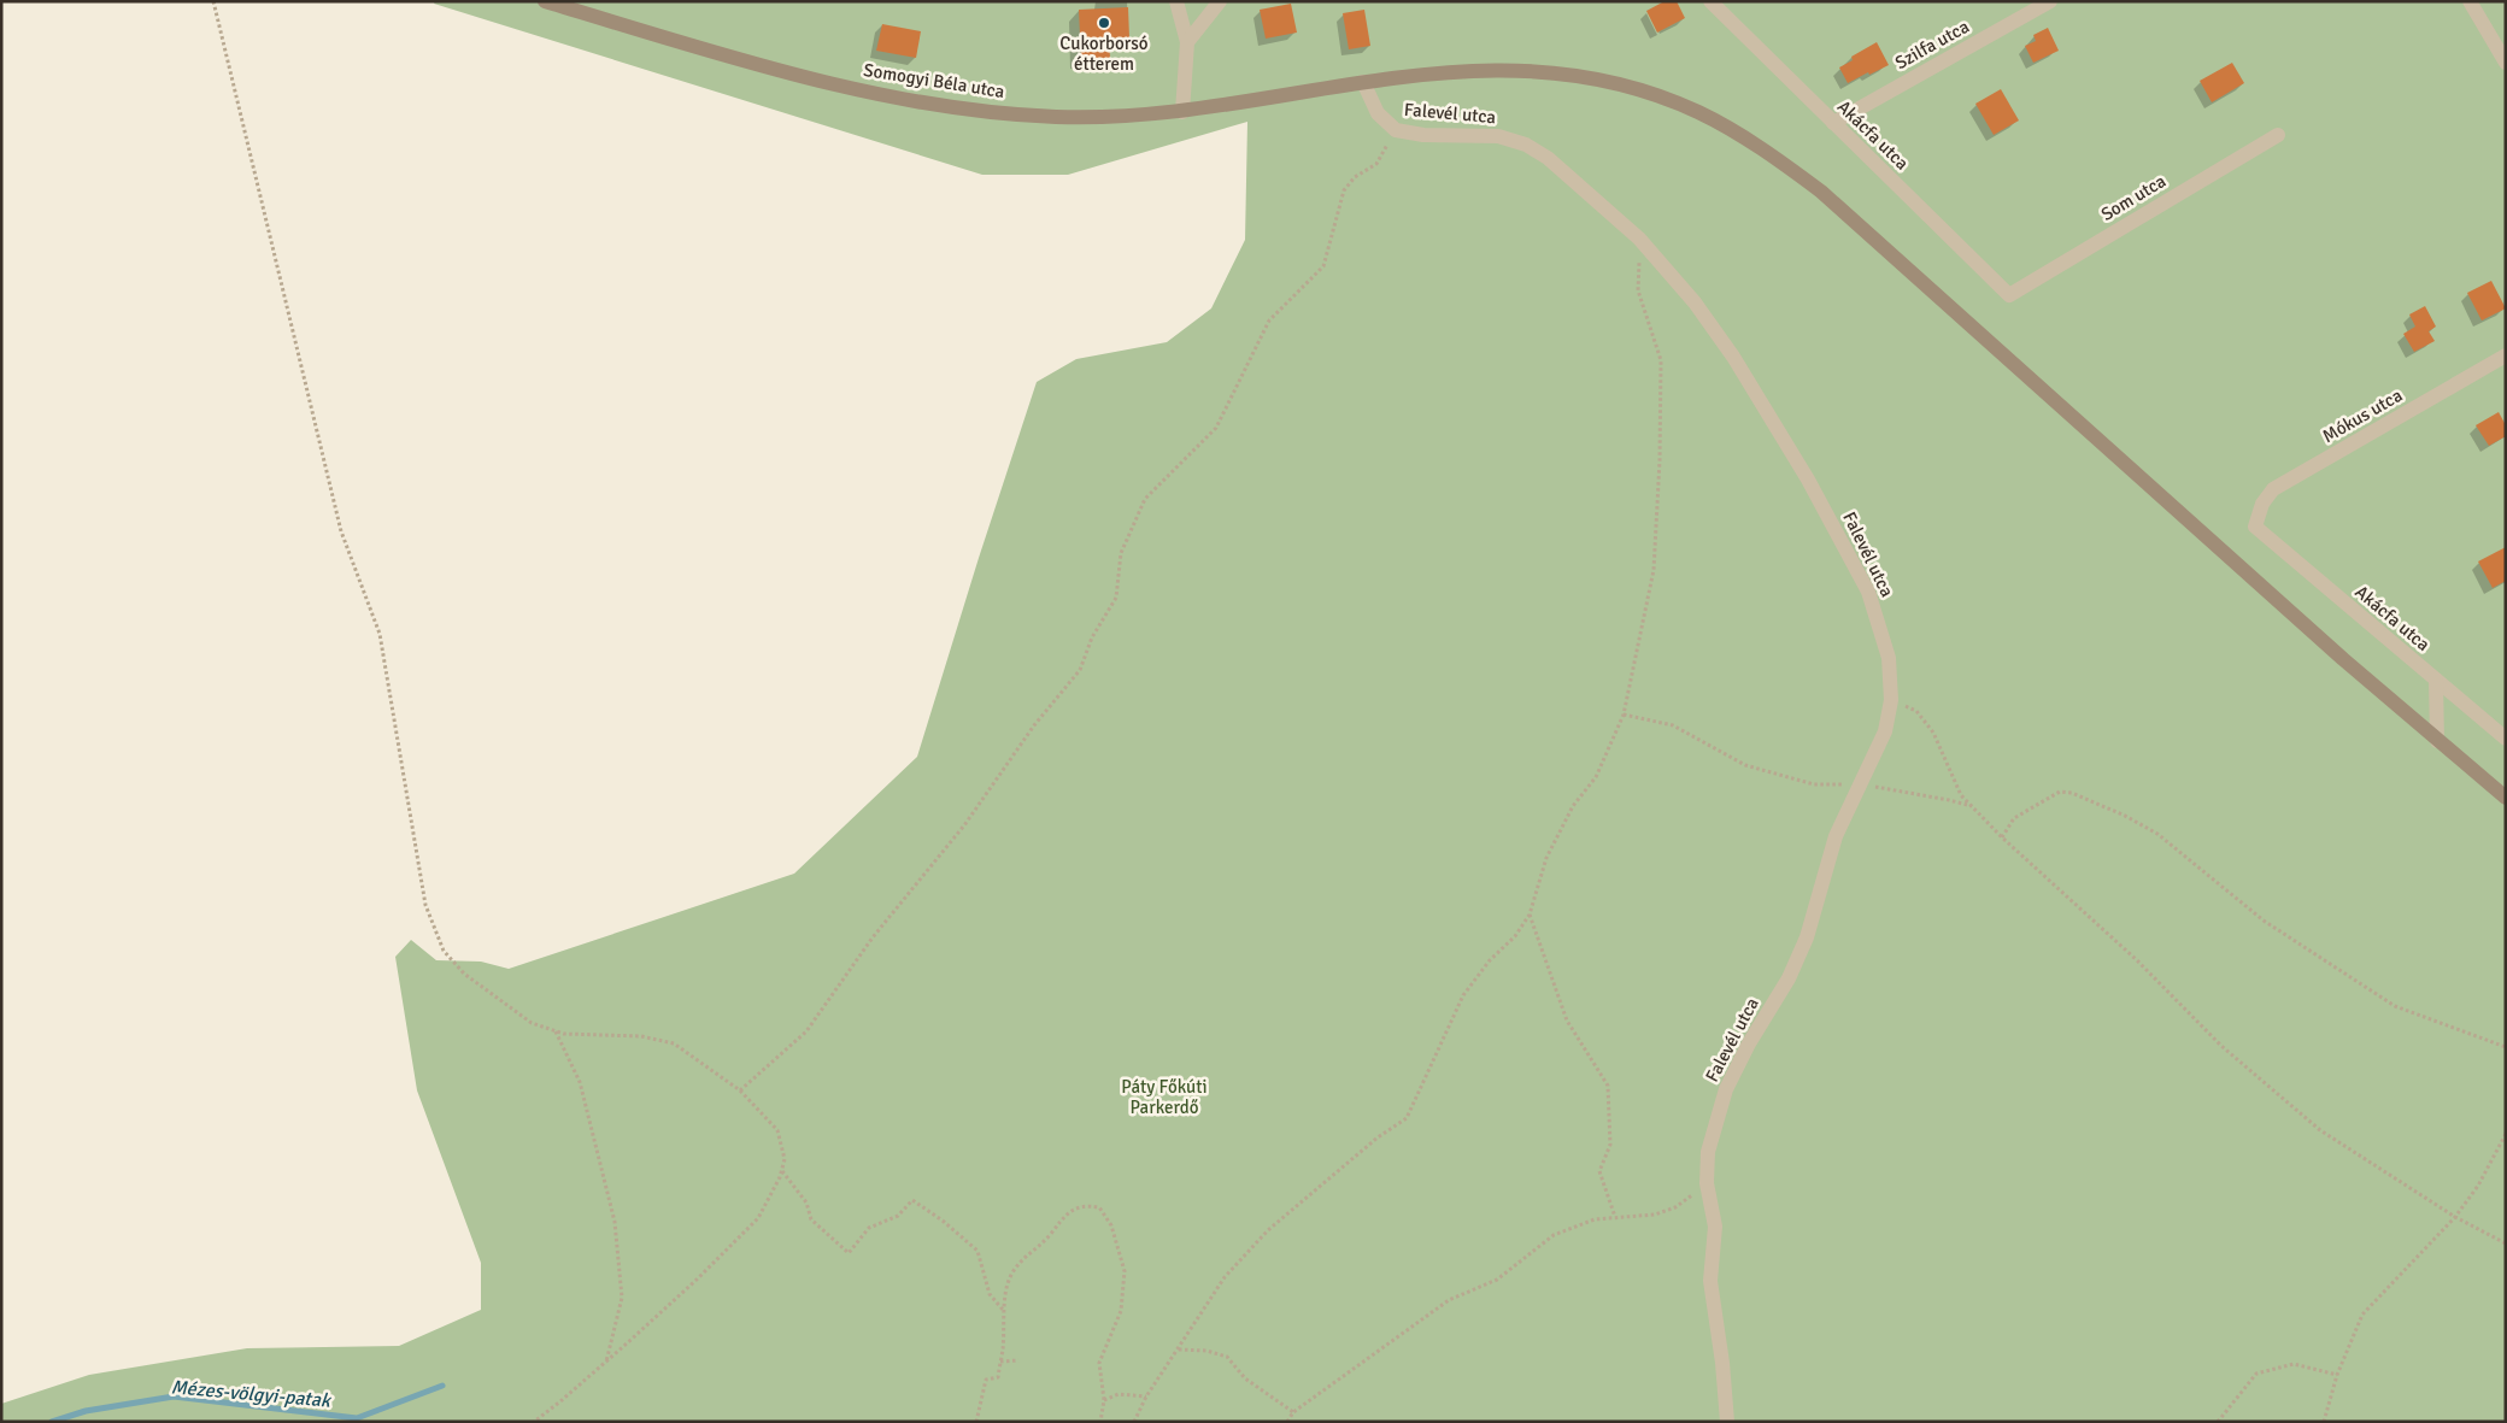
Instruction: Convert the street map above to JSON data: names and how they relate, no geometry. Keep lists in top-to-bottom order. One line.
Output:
{"streets":{"main road":["Somogyi Béla utca"],"street":["Szilfa utca","Falevél utca","Akácfa utca","Som utca","Mókus utca"]},"crossings":[["Szilfa utca","Akácfa utca"],["Somogyi Béla utca","Falevél utca"],["Akácfa utca","Som utca"],["Akácfa utca","Mókus utca"]],"water":["Mézes-völgyi-patak"],"parks":["Páty Főkúti Parkerdő"],"places":["Cukorborsó étterem"]}
